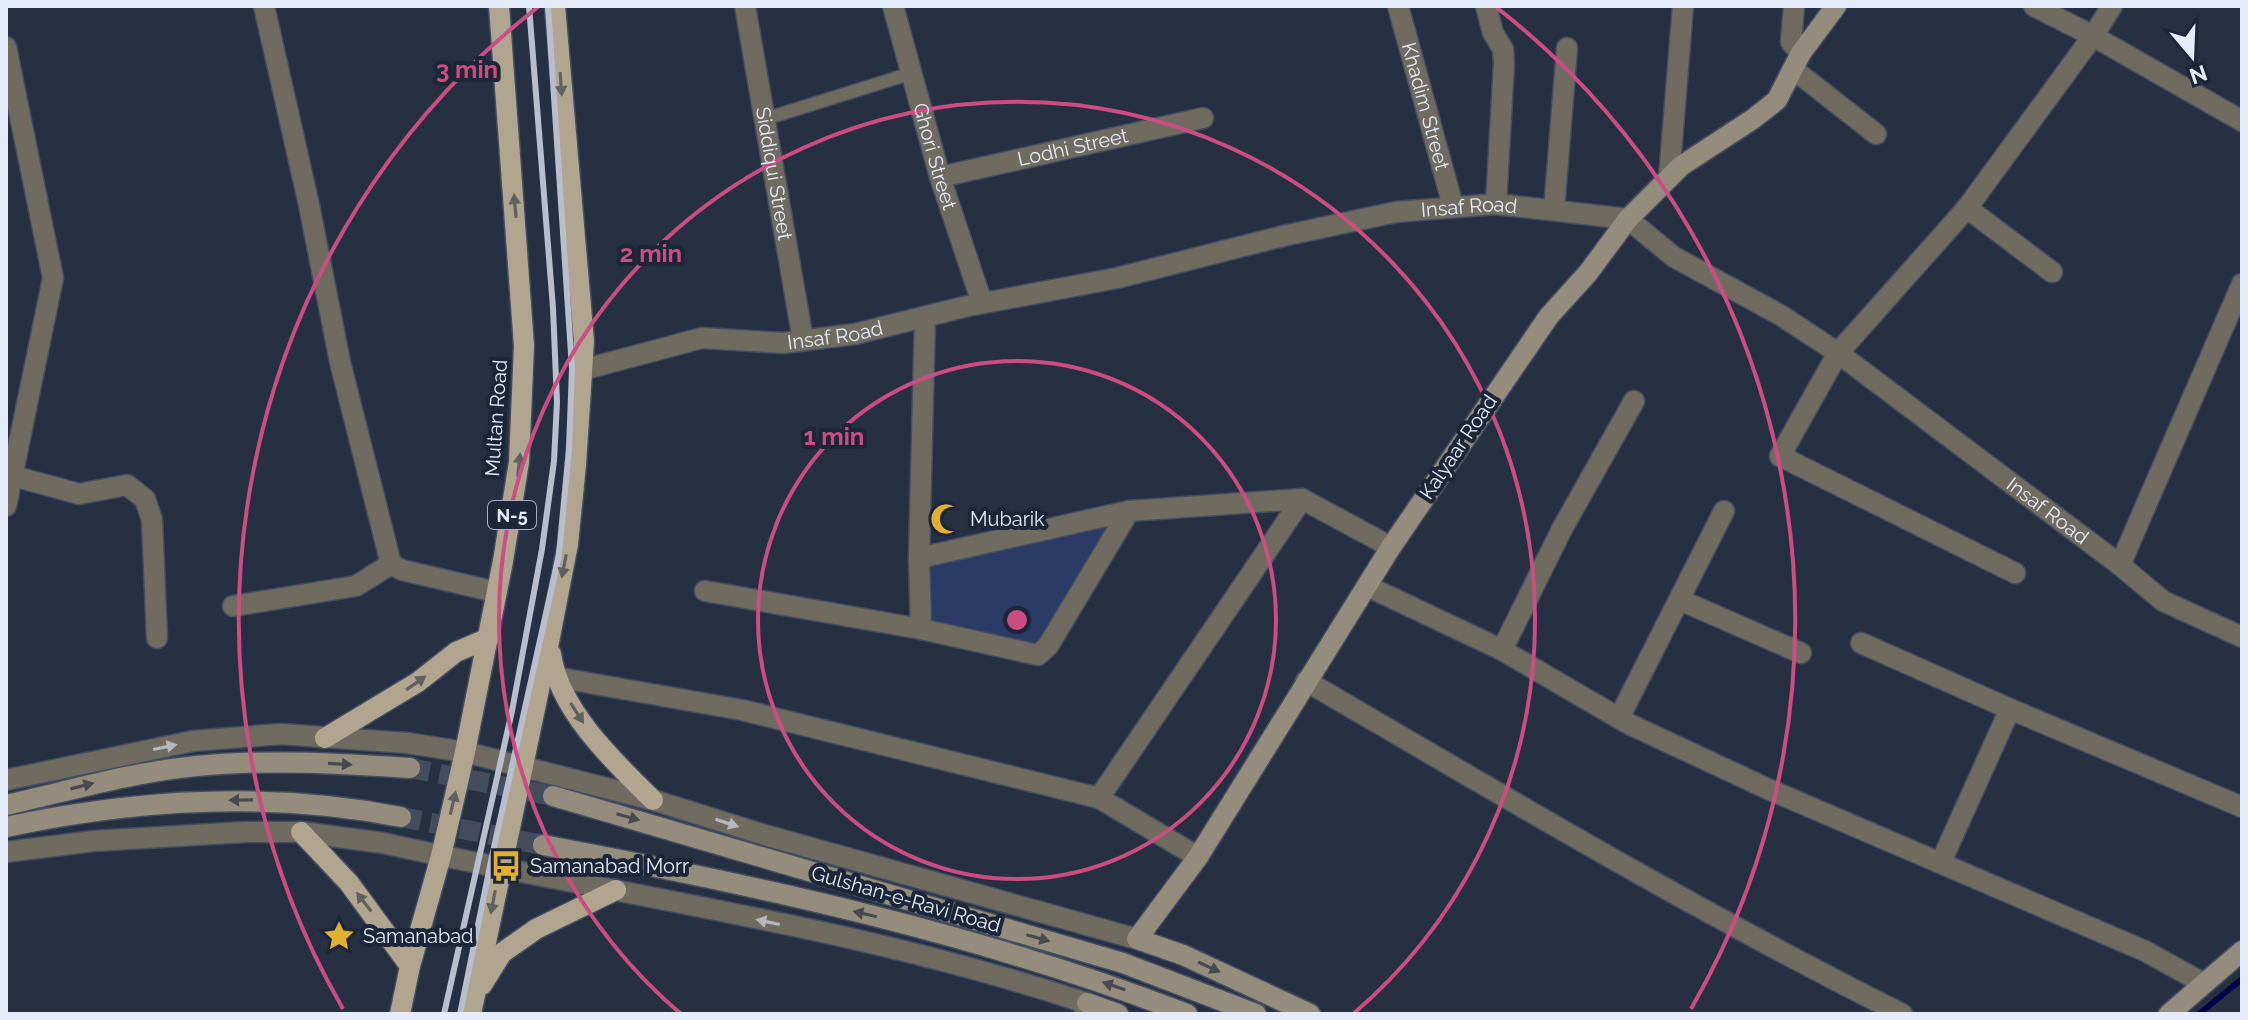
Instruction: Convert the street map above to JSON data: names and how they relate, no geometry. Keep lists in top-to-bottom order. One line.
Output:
{"streets":{"main road":["Multan Road","Kalyaar Road","N-5","Gulshan-e-Ravi Road"],"street":["Khadim Street","Lodhi Street","Ghori Street","Siddiqui Street","Insaf Road"]},"crossings":[["Khadim Street","Insaf Road"],["Lodhi Street","Ghori Street"],["Ghori Street","Insaf Road"],["Siddiqui Street","Insaf Road"],["Insaf Road","Kalyaar Road"]],"places":{"mosque":["Mubarik"],"bus stop":["Samanabad Morr"],"place":["Samanabad"]},"north":"bottom","rings":["3 min","2 min","1 min"]}
